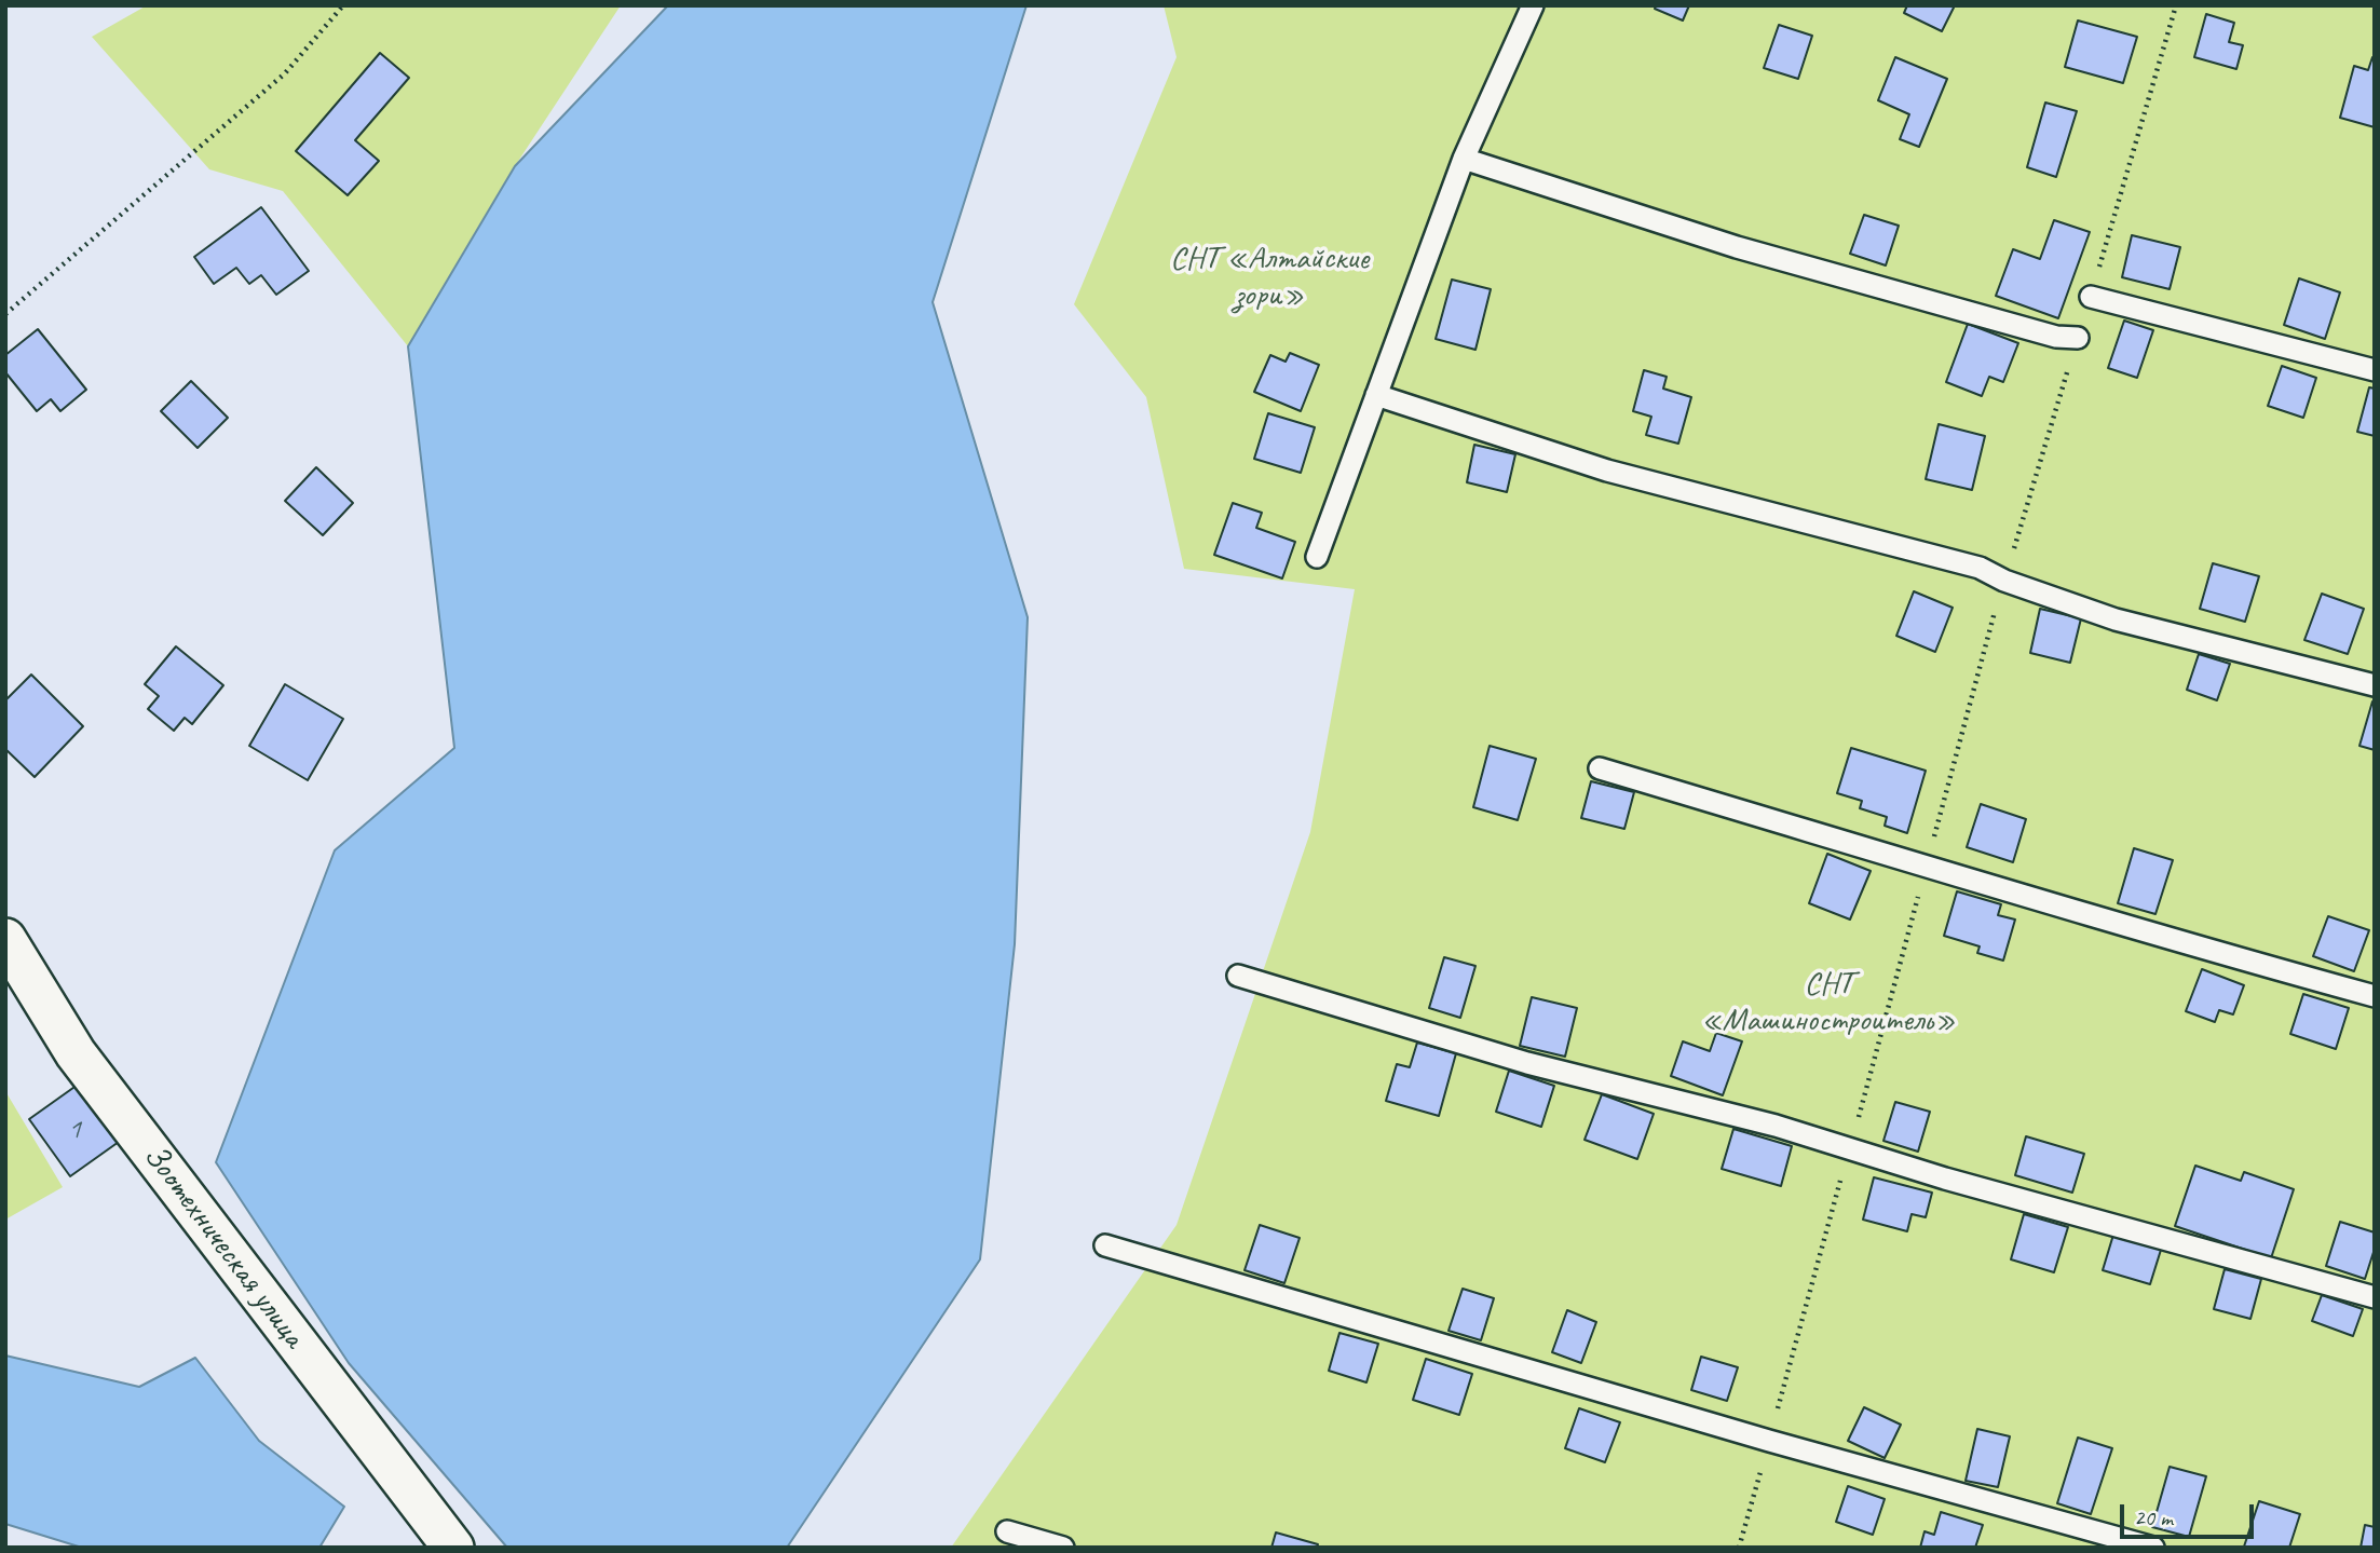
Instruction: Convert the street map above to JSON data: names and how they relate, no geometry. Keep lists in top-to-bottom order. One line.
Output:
{"streets":{"street":["Зоотехническая улица"]},"parks":["СНТ «Алтайские зори»","СНТ «Машиностроитель»"],"house_numbers":["1"],"scale_bar":"20 m"}
